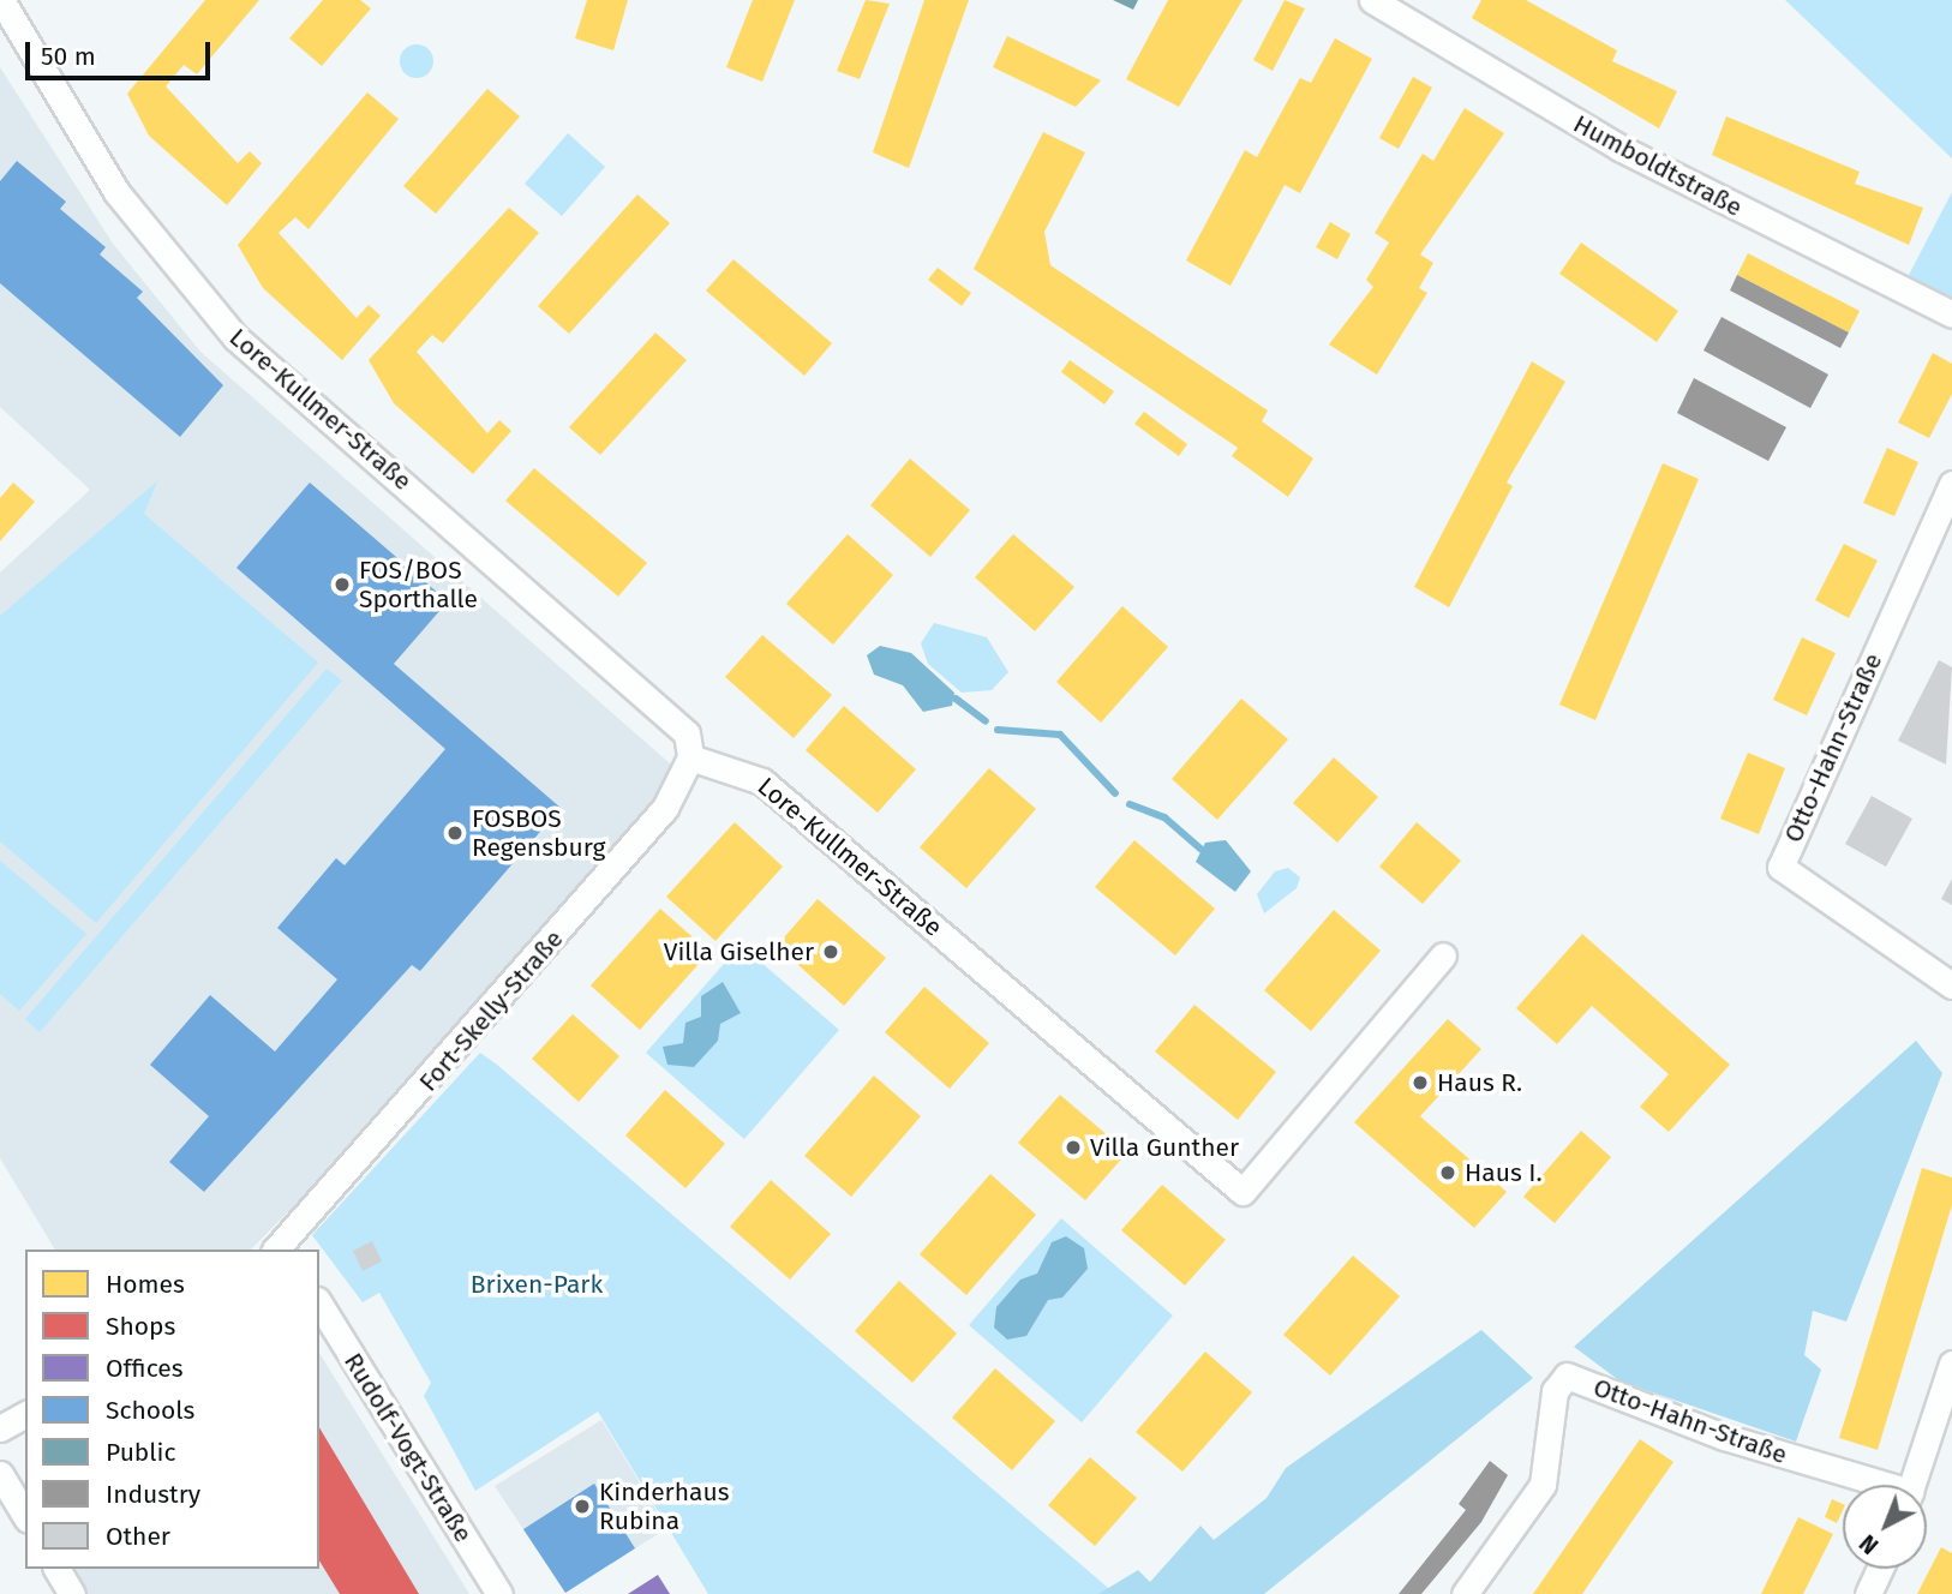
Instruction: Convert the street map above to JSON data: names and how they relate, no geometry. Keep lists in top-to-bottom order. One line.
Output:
{"streets":{"street":["Humboldtstraße","Lore-Kullmer-Straße","Otto-Hahn-Straße","Fort-Skelly-Straße","Rudolf-Vogt-Straße"]},"crossings":[["Lore-Kullmer-Straße","Fort-Skelly-Straße"]],"parks":["Brixen-Park"],"places":["FOS/BOS Sporthalle","FOSBOS Regensburg","Villa Giselher","Haus R.","Villa Gunther","Haus I.","Kinderhaus Rubina"],"legend":["Homes","Shops","Offices","Schools","Public","Industry","Other"],"scale_bar":"50 m","north":"bottom left"}
